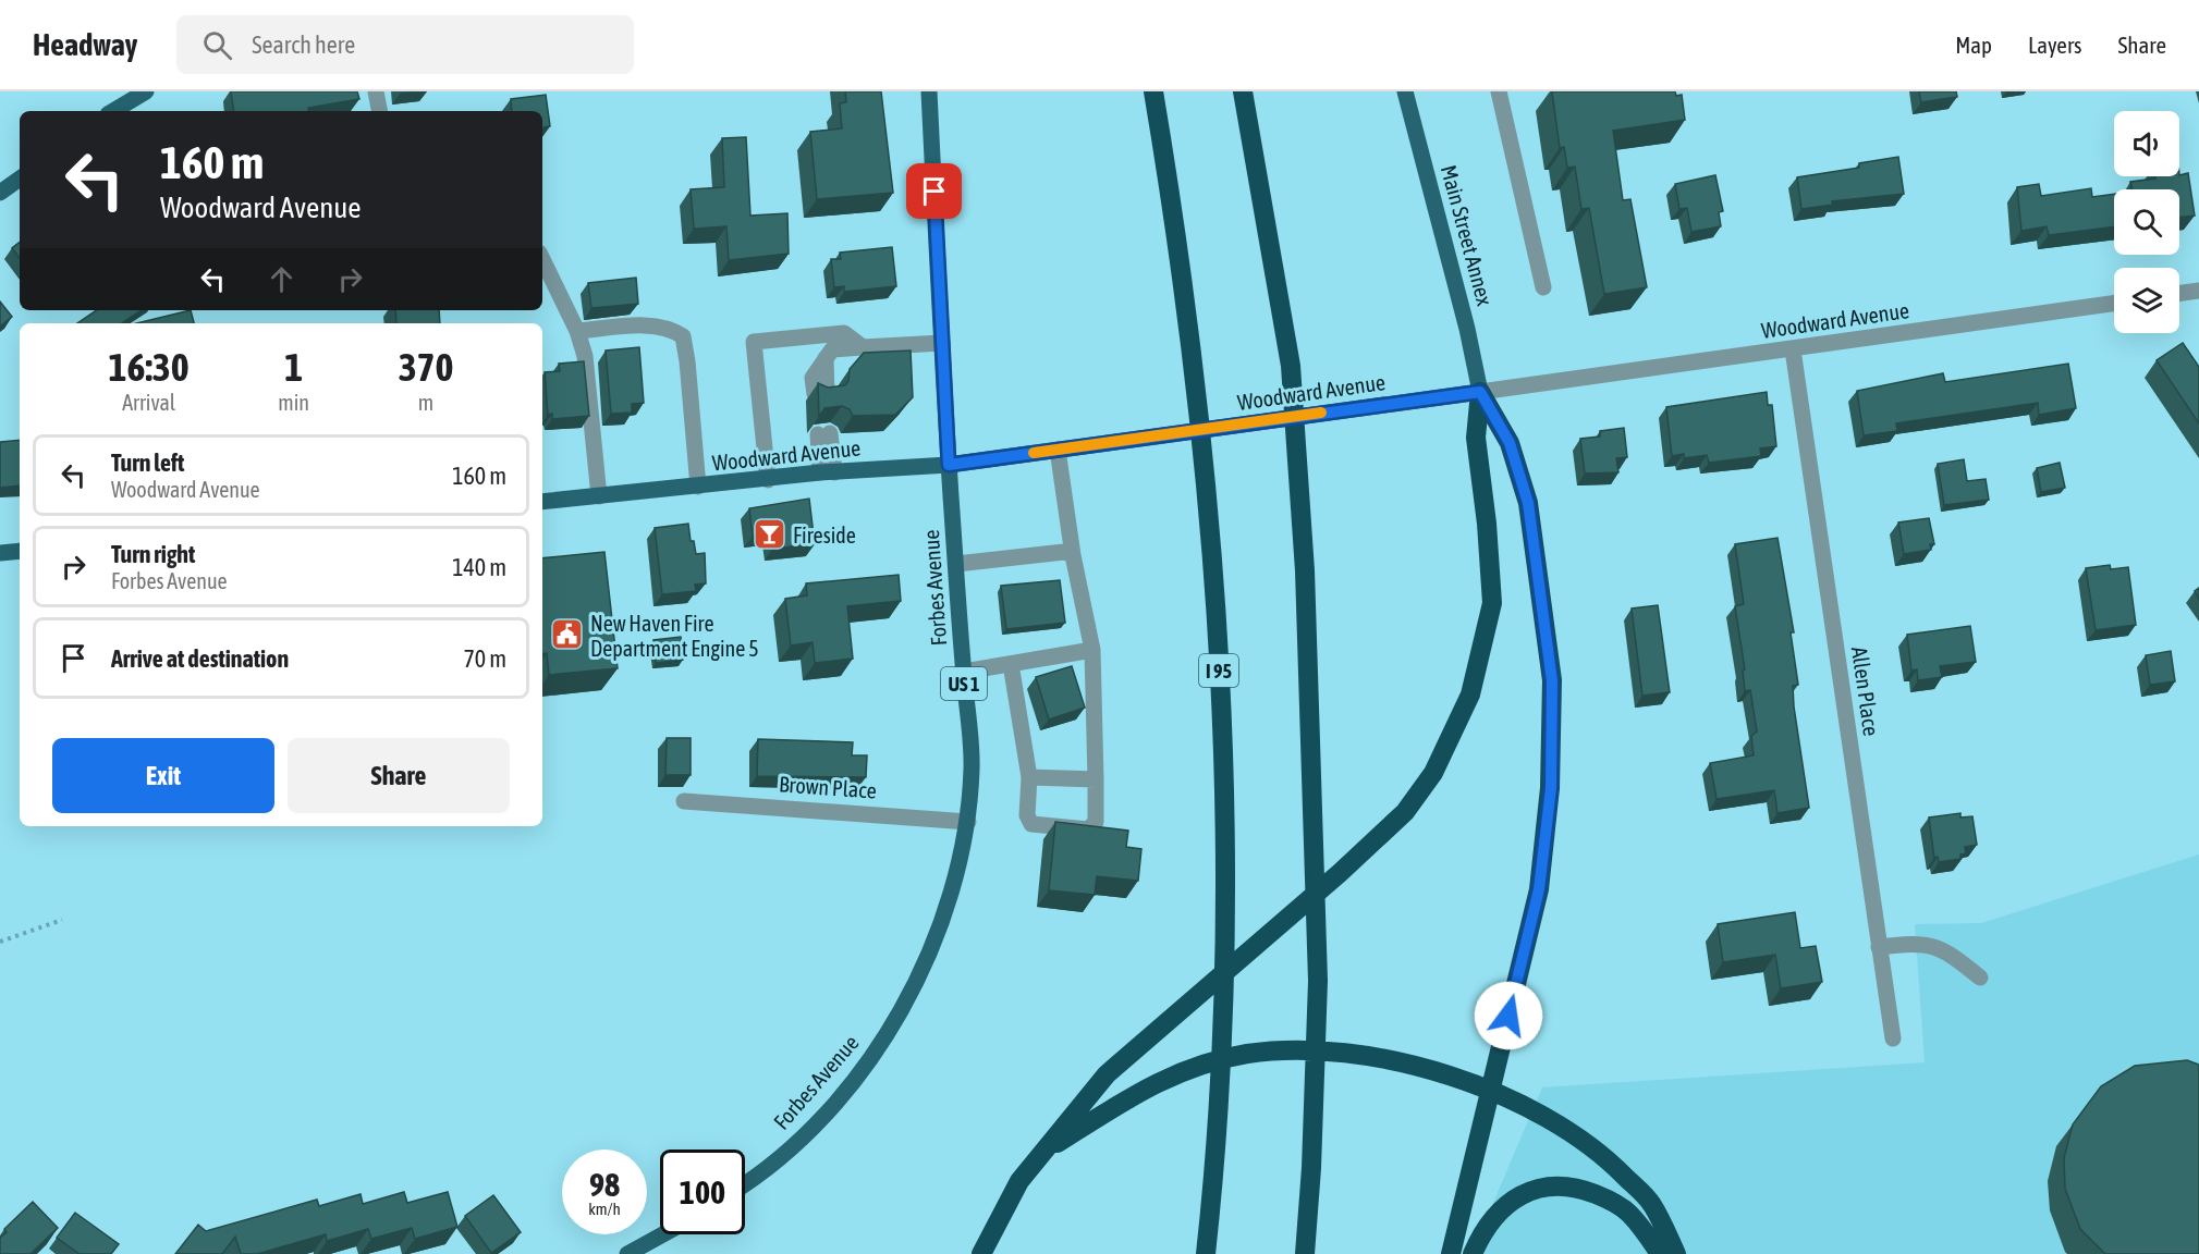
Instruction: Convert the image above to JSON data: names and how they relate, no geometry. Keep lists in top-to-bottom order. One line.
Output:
{"streets":{"highway":["I 95"],"main road":["Main Street Annex","Woodward Avenue","Forbes Avenue","US 1"],"street":["Allen Place","Brown Place"]},"crossings":[["Main Street Annex","Woodward Avenue"],["Woodward Avenue","Forbes Avenue"],["Woodward Avenue","Allen Place"],["Forbes Avenue","Brown Place"]],"places":{"bar":["Fireside"],"public building":["New Haven Fire Department Engine 5"]},"page":{"header":"Headway","search":"Search here","nav":["Map","Layers","Share"],"turn":["160 m","Woodward Avenue"],"eta":["16:30","Arrival","1","min","370","m"],"list":[{"name":"Turn left","note":"Woodward Avenue","value":"160 m"},{"name":"Turn right","note":"Forbes Avenue","value":"140 m"},{"name":"Arrive at destination","value":"70 m"}],"buttons":["Exit","Share"],"speed":"98 km/h","limit":"100"}}
